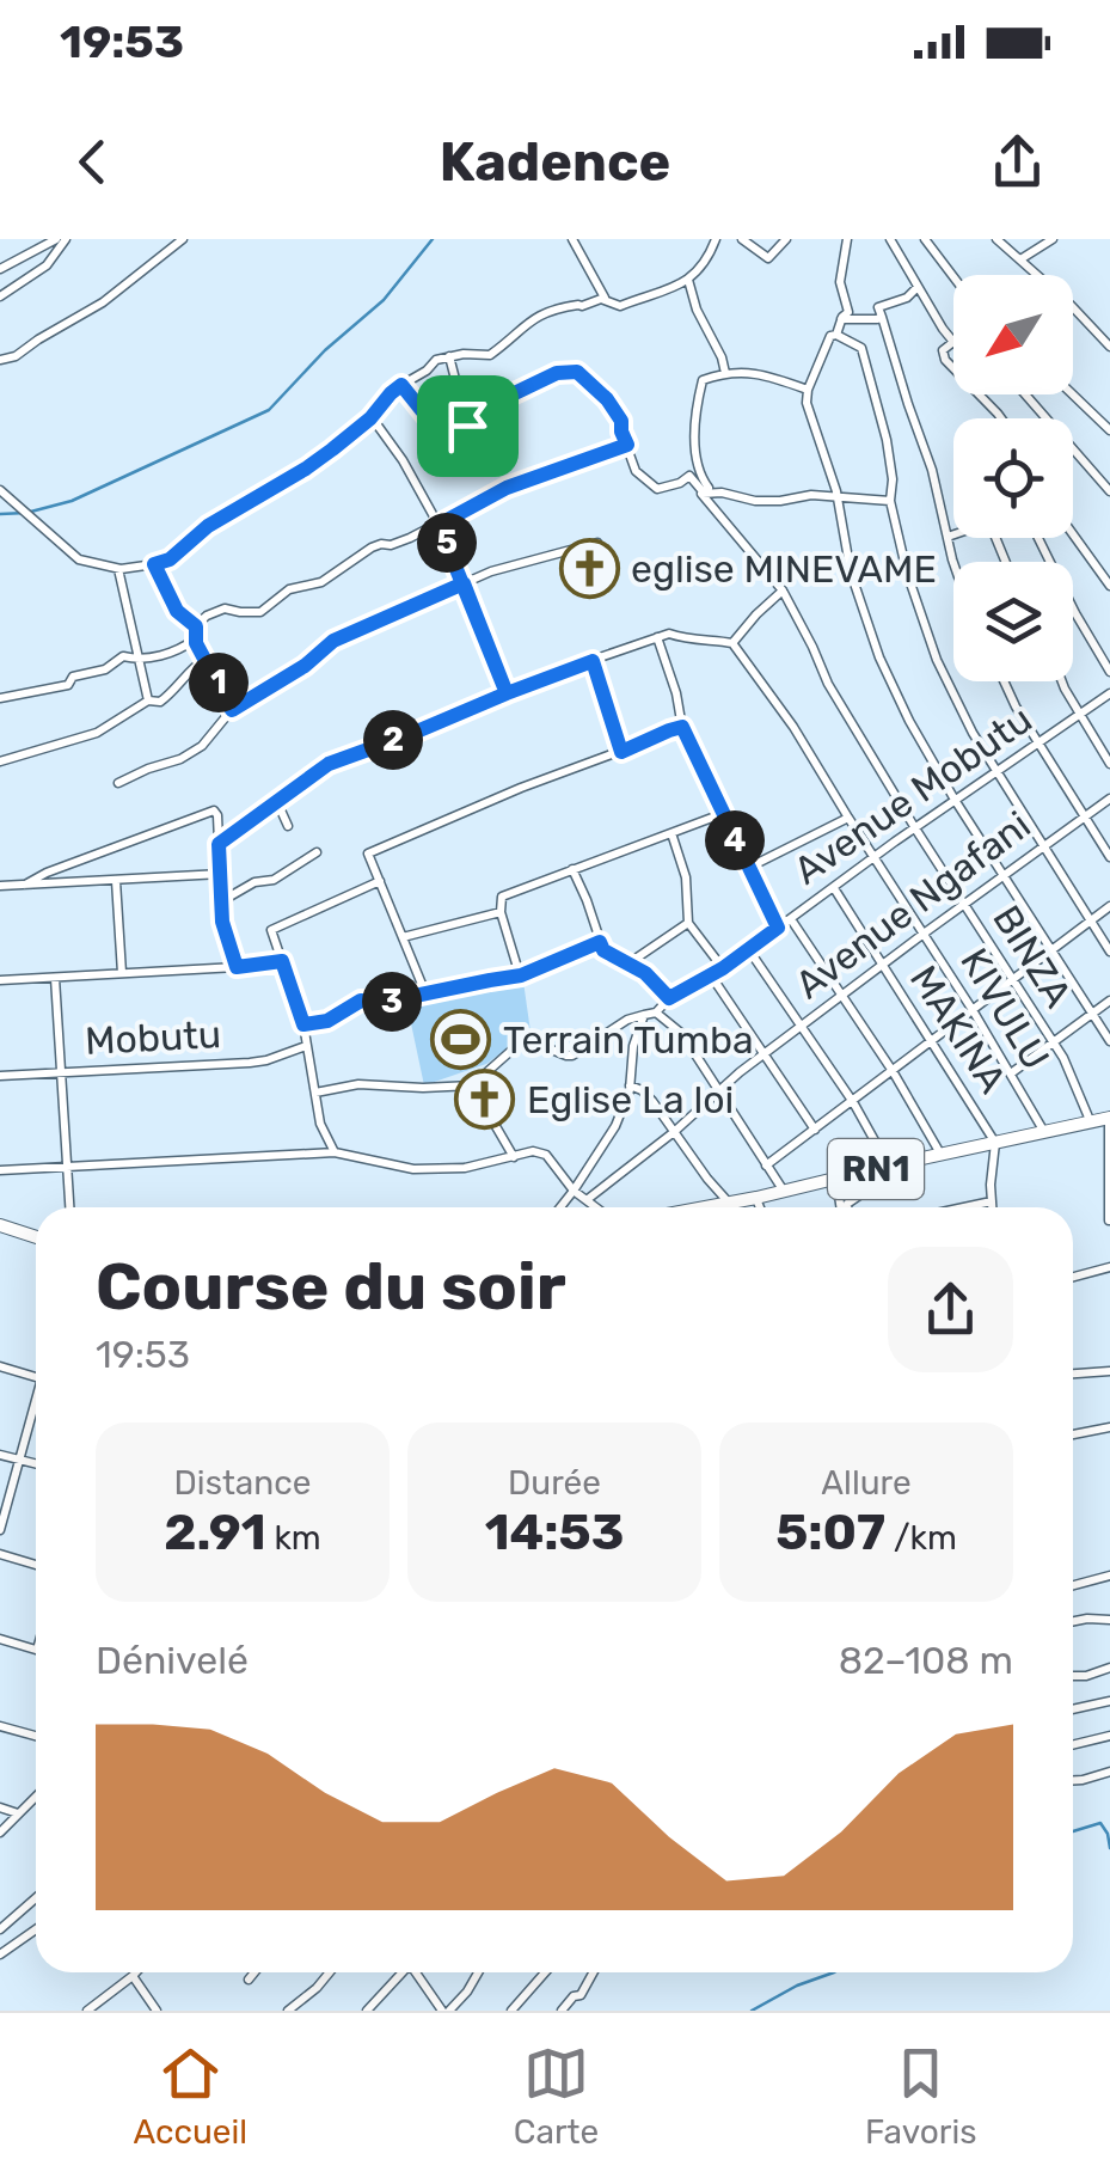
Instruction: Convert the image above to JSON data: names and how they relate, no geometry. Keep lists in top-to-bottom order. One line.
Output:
{"streets":{"highway":["RN1"],"street":["Avenue Mobutu","Avenue Ngafani","BINZA","KIVULU","MAKINA","Mobutu"]},"crossings":[["Avenue Mobutu","BINZA"],["Avenue Mobutu","KIVULU"],["Avenue Mobutu","MAKINA"],["Avenue Ngafani","BINZA"],["Avenue Ngafani","KIVULU"],["Avenue Ngafani","MAKINA"],["BINZA","RN1"],["KIVULU","RN1"],["MAKINA","RN1"]],"places":{"church":["eglise MINEVAME","Eglise La loi"],"sports":["Terrain Tumba"]},"north":"bottom left","page":{"status":"19:53","header":"Kadence","pins":["5","1","2","4","3"],"heading":["Course du soir","19:53"],"stats":[["Distance","2.91 km"],["Durée","14:53"],["Allure","5:07 /km"]],"chart":["Dénivelé","82–108 m"],"tabs":["Accueil","Carte","Favoris"]}}
